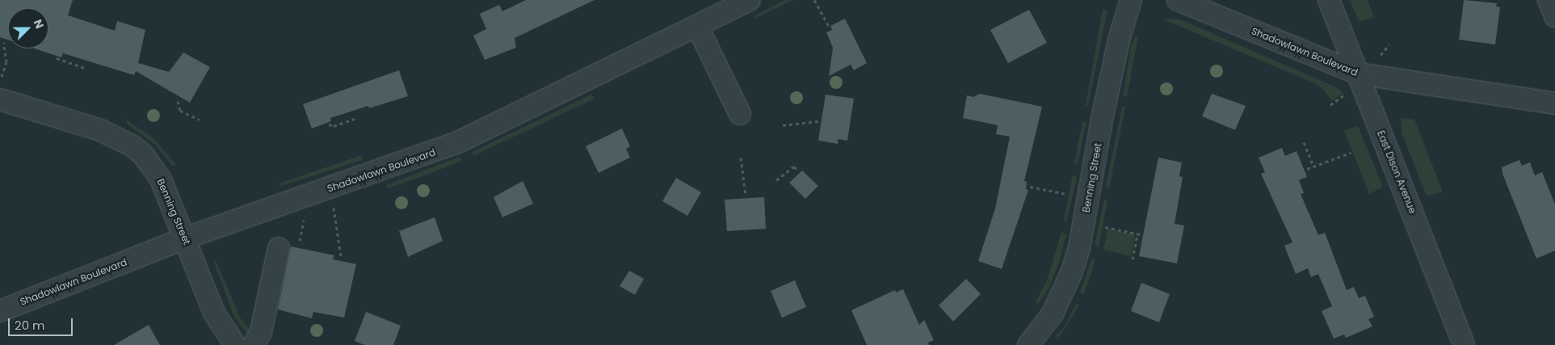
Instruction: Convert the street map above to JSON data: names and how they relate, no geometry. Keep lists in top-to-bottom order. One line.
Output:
{"streets":{"street":["Shadowlawn Boulevard","East Dison Avenue","Benning Street"]},"crossings":[["Shadowlawn Boulevard","East Dison Avenue"],["Shadowlawn Boulevard","Benning Street"]],"scale_bar":"20 m","north":"top right"}
